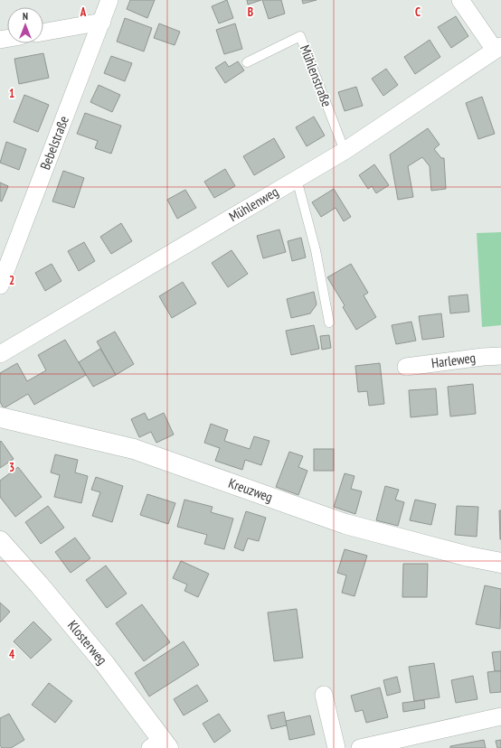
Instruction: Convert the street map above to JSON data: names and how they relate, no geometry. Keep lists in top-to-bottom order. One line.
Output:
{"streets":{"street":["Bebelstraße","Mühlenweg","Harleweg","Kreuzweg","Klosterweg"],"lane":["Mühlenstraße"]},"crossings":[["Mühlenstraße","Mühlenweg"]],"north":"top","grid":{"columns":["A","B","C"],"rows":["1","2","3","4"]}}
